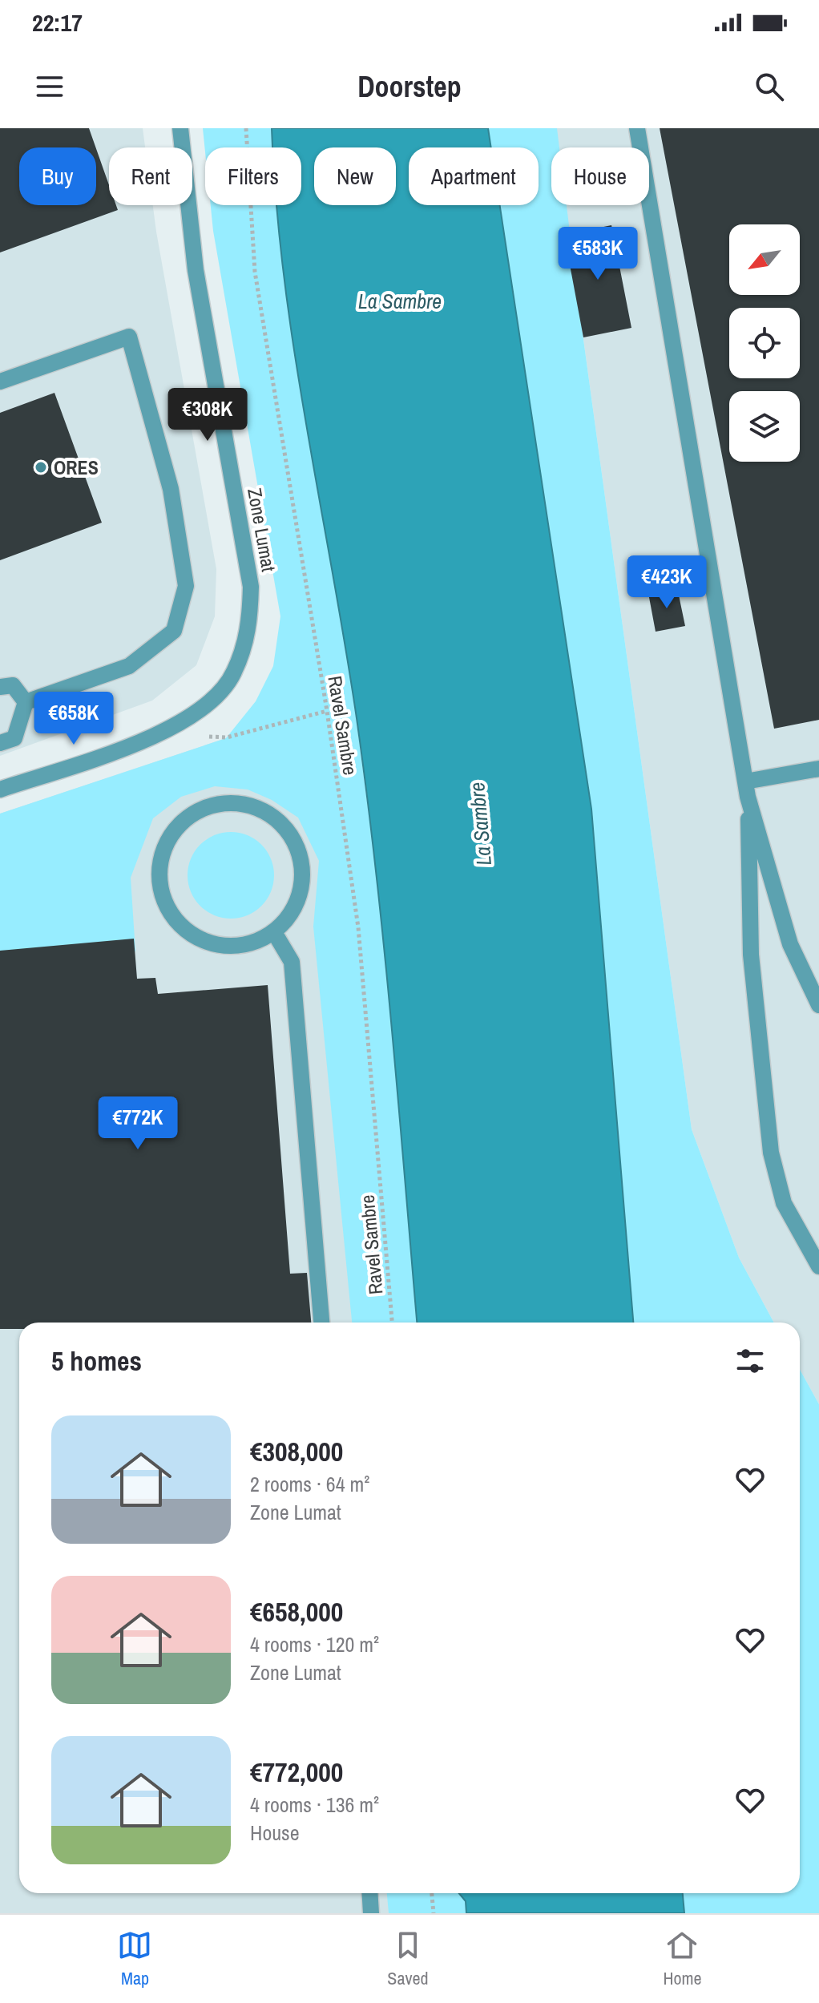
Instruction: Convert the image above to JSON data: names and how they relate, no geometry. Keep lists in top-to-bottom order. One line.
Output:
{"streets":{"street":["Zone Lumat"],"path":["Ravel Sambre"]},"water":["La Sambre"],"places":["ORES"],"north":"bottom left","page":{"status":"22:17","header":"Doorstep","chip":["Buy","Rent","Filters","New","Apartment","House"],"price":["€583K","€308K","€423K","€658K","€772K"],"heading":"5 homes","list":[{"name":"€308,000","note":"2 rooms · 64 m² · Zone Lumat"},{"name":"€658,000","note":"4 rooms · 120 m² · Zone Lumat"},{"name":"€772,000","note":"4 rooms · 136 m² · House"}],"tabs":["Map","Saved","Home"]}}
